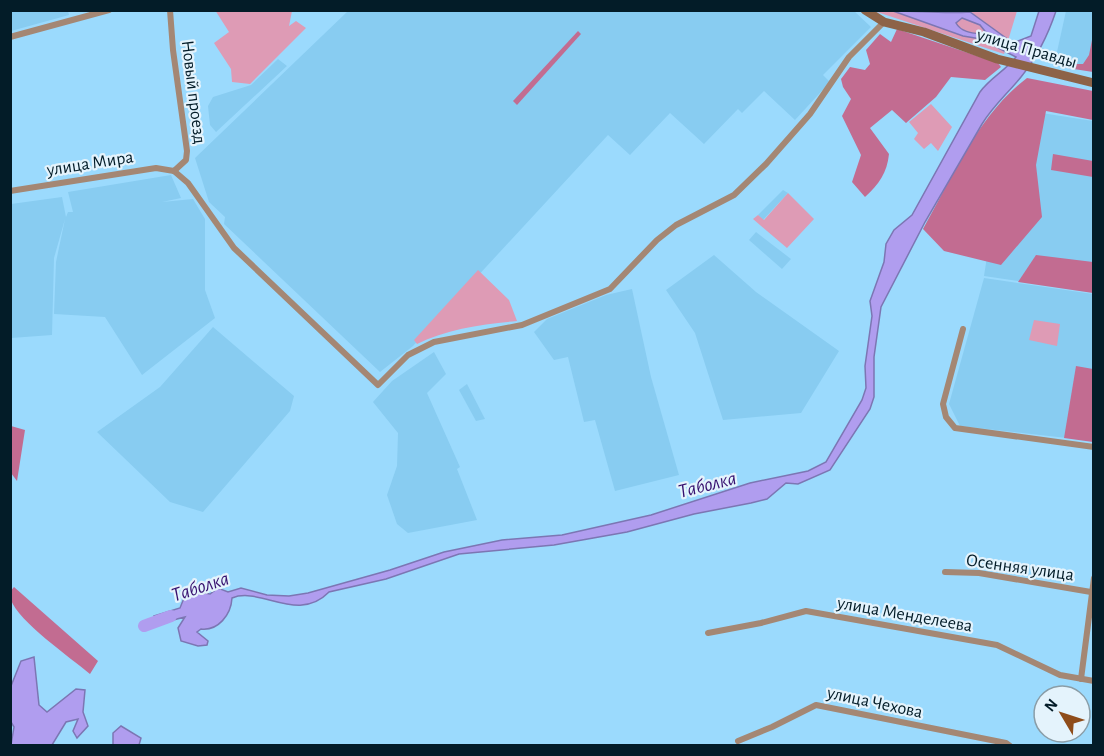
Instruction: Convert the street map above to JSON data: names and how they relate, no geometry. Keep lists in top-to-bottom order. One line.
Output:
{"streets":{"street":["улица Правды","Новый проезд","улица Мира","Осенняя улица","улица Менделеева","улица Чехова"]},"crossings":[["Новый проезд","улица Мира"]],"water":["Таболка"],"north":"top left"}
